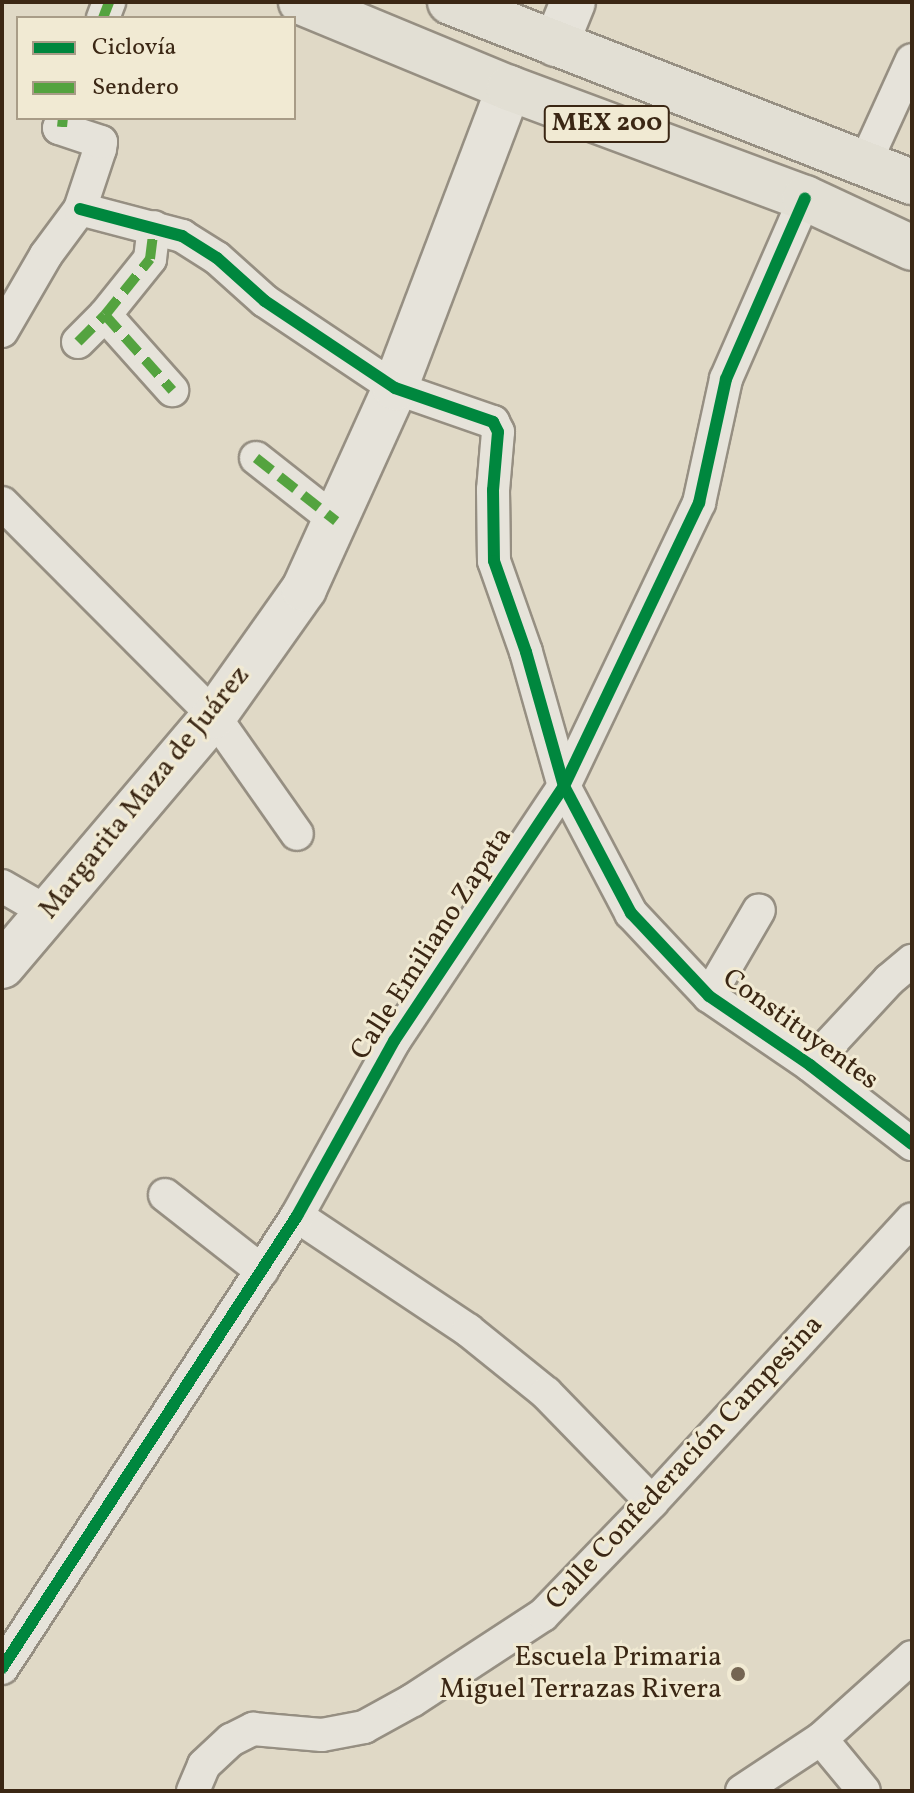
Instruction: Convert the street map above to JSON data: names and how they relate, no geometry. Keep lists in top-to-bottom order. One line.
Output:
{"streets":{"main road":["MEX 200"],"street":["Margarita Maza de Juárez","Calle Emiliano Zapata","Constituyentes","Calle Confederación Campesina"]},"crossings":[["MEX 200","Margarita Maza de Juárez"],["MEX 200","Calle Emiliano Zapata"],["Margarita Maza de Juárez","Constituyentes"],["Calle Emiliano Zapata","Constituyentes"]],"places":["Escuela Primaria Miguel Terrazas Rivera"],"legend":["Ciclovía","Sendero"]}
